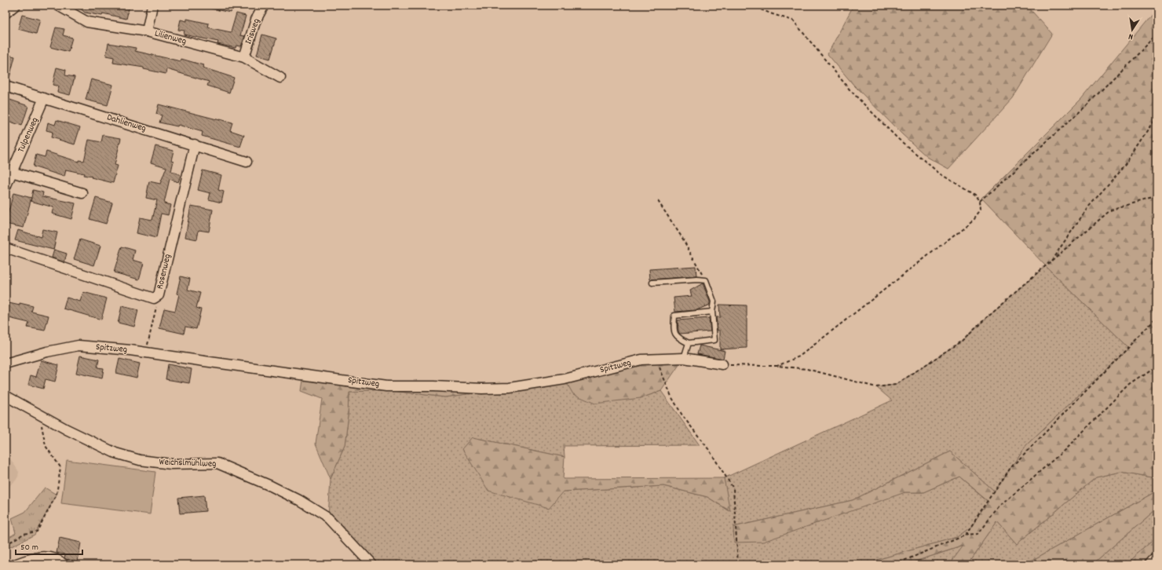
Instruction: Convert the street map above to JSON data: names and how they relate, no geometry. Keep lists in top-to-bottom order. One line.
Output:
{"streets":{"street":["Irisweg","Lilienweg","Dahlienweg","Tulpenweg","Rosenweg","Spitzweg","Weichslmühlweg"]},"crossings":[["Irisweg","Lilienweg"],["Dahlienweg","Tulpenweg"],["Dahlienweg","Rosenweg"]],"scale_bar":"50 m","north":"bottom"}
